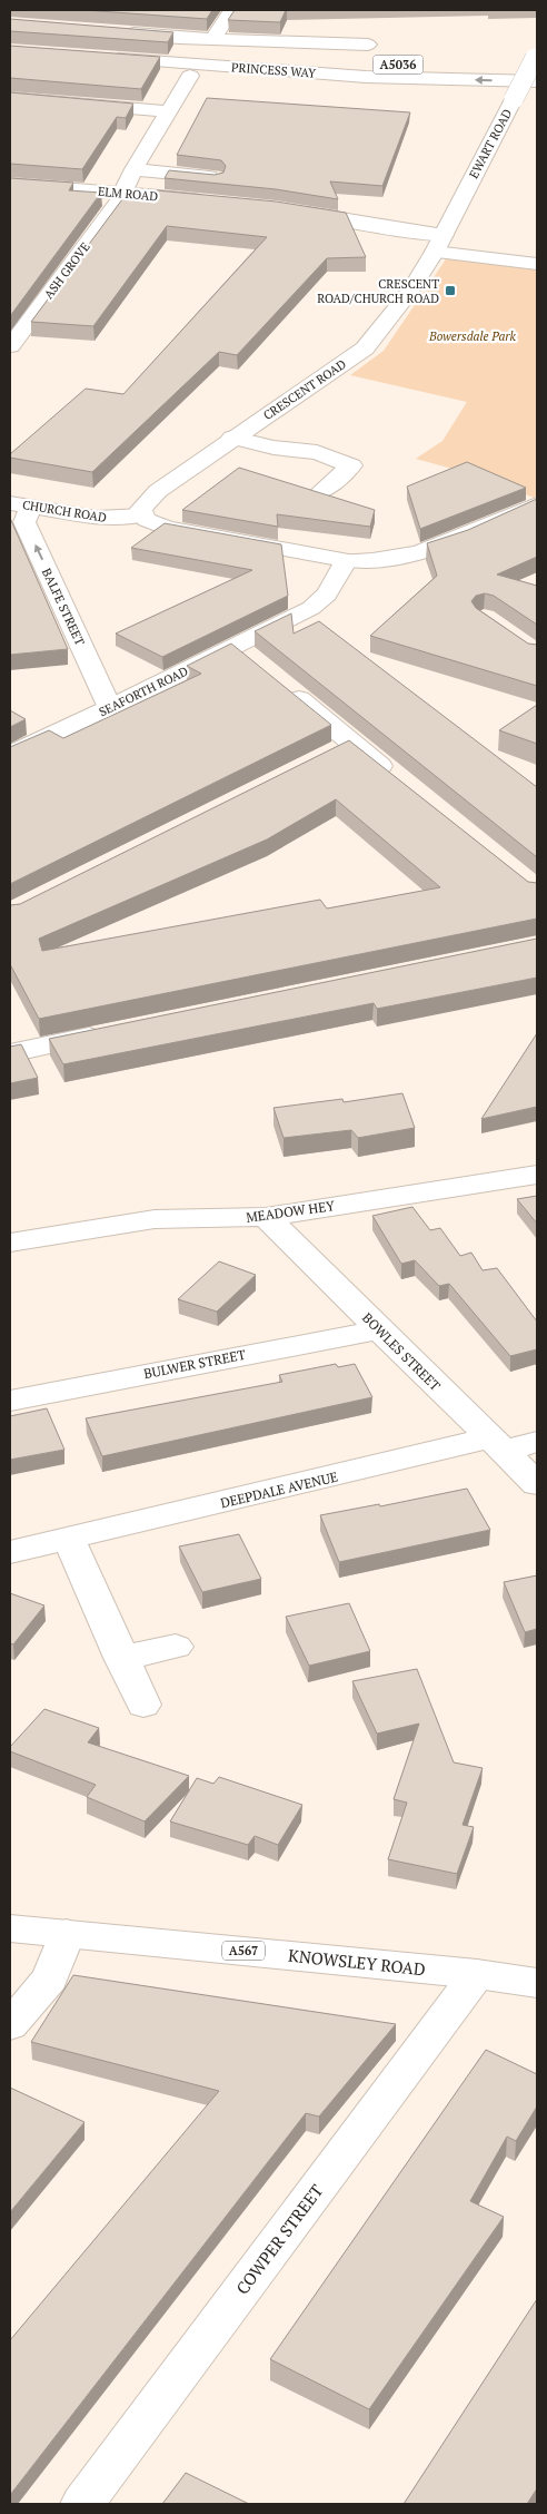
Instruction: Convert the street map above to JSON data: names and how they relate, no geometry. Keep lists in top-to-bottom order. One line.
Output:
{"streets":{"main road":["A5036","PRINCESS WAY","EWART ROAD","ELM ROAD","ASH GROVE","CRESCENT ROAD","CHURCH ROAD","BALFE STREET","SEAFORTH ROAD","MEADOW HEY","BOWLES STREET","BULWER STREET","DEEPDALE AVENUE","A567","KNOWSLEY ROAD","COWPER STREET"]},"crossings":[["PRINCESS WAY","EWART ROAD"],["EWART ROAD","CRESCENT ROAD"],["ELM ROAD","ASH GROVE"],["CRESCENT ROAD","CHURCH ROAD"],["CHURCH ROAD","BALFE STREET"],["CHURCH ROAD","SEAFORTH ROAD"],["BALFE STREET","SEAFORTH ROAD"],["MEADOW HEY","BOWLES STREET"],["BOWLES STREET","BULWER STREET"],["BOWLES STREET","DEEPDALE AVENUE"],["KNOWSLEY ROAD","COWPER STREET"]],"one_way":["BALFE STREET"],"parks":["Bowersdale Park"],"places":{"transit":["CRESCENT ROAD/CHURCH ROAD"]}}
